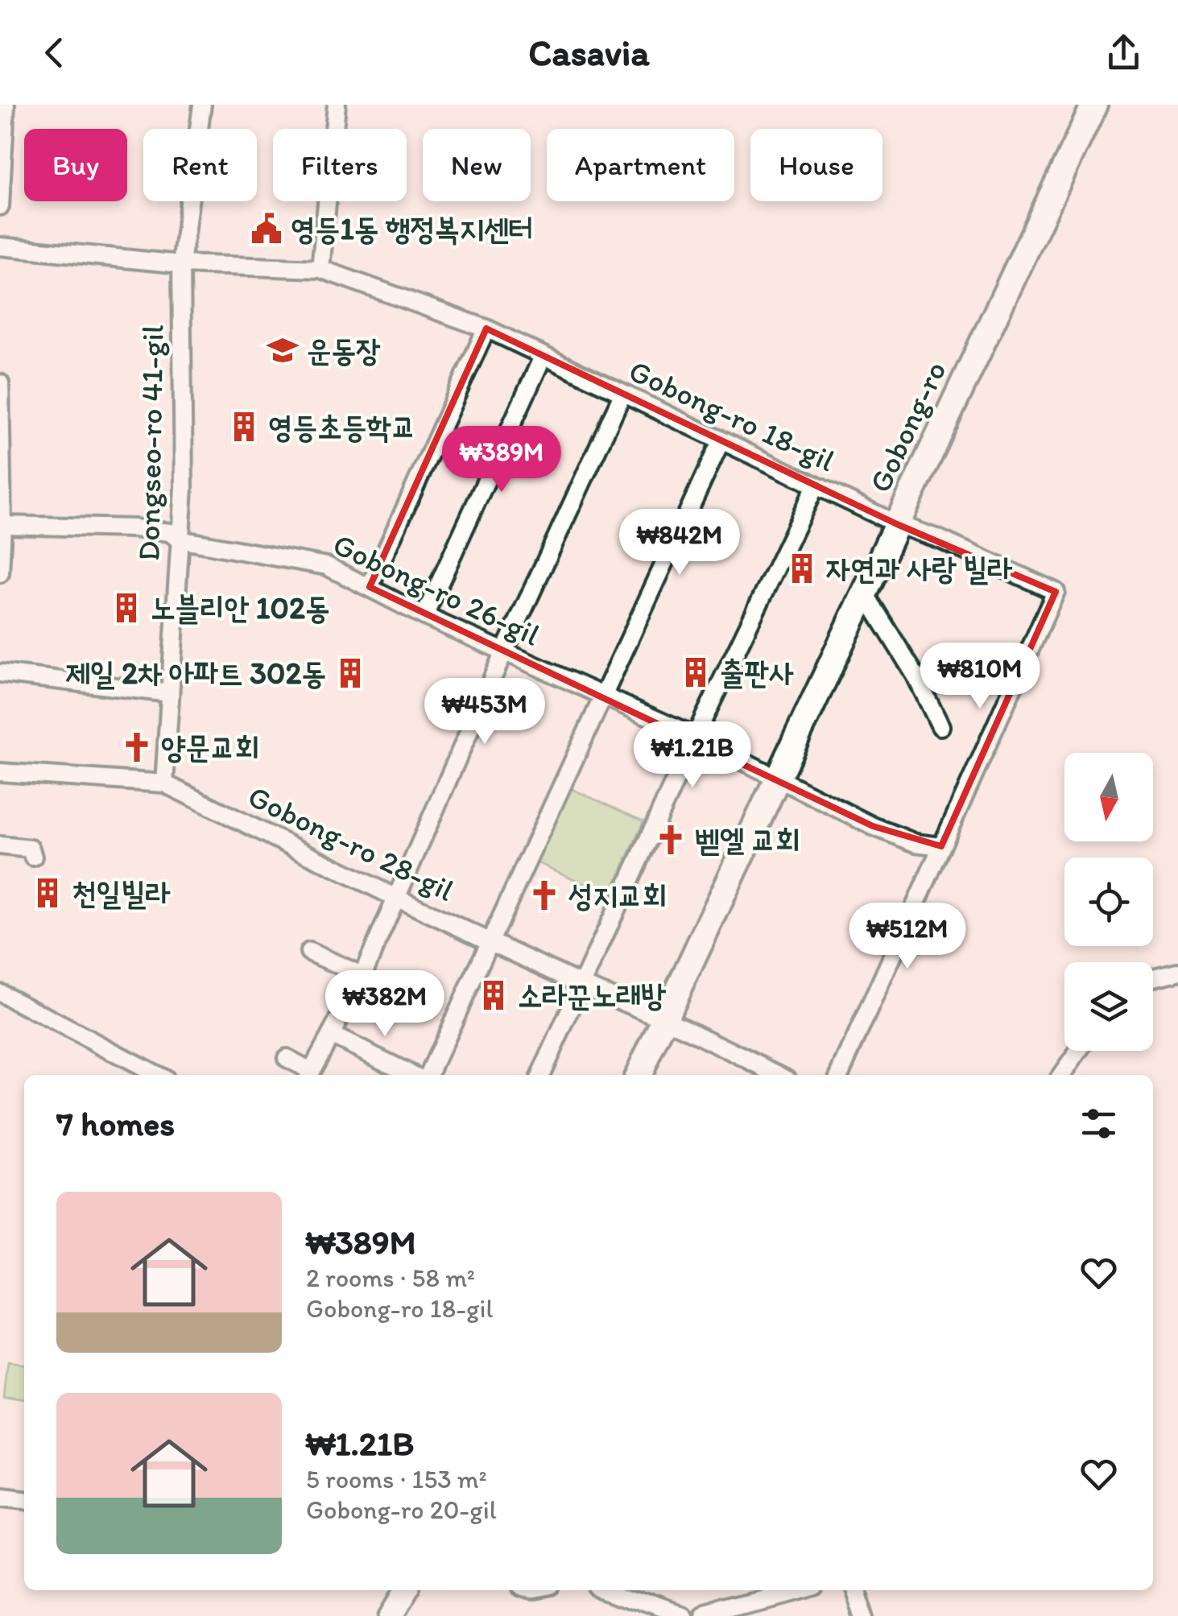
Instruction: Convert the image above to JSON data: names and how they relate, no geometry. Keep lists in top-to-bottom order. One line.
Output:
{"streets":{"street":["Gobong-ro 18-gil","Gobong-ro","Dongseo-ro 41-gil","Gobong-ro 26-gil","Gobong-ro 28-gil"]},"crossings":[["Gobong-ro 18-gil","Gobong-ro"],["Gobong-ro 18-gil","Dongseo-ro 41-gil"],["Gobong-ro","Gobong-ro 26-gil"],["Gobong-ro","Gobong-ro 28-gil"],["Dongseo-ro 41-gil","Gobong-ro 26-gil"],["Dongseo-ro 41-gil","Gobong-ro 28-gil"]],"places":{"public building":["영등1동 행정복지센터"],"school or university":["운동장"],"building":["영등초등학교","자연과 사랑 빌라","노블리안 102동","출판사","제일 2차 아파트 302동","천일빌라","소라꾼노래방"],"church":["양문교회","벧엘 교회","성지교회"]},"north":"bottom","page":{"header":"Casavia","chip":["Buy","Rent","Filters","New","Apartment","House"],"price":["₩389M","₩842M","₩810M","₩453M","₩1.21B","₩512M","₩382M"],"heading":"7 homes","list":[{"name":"₩389M","note":"2 rooms · 58 m² · Gobong-ro 18-gil"},{"name":"₩1.21B","note":"5 rooms · 153 m² · Gobong-ro 20-gil"}]}}
